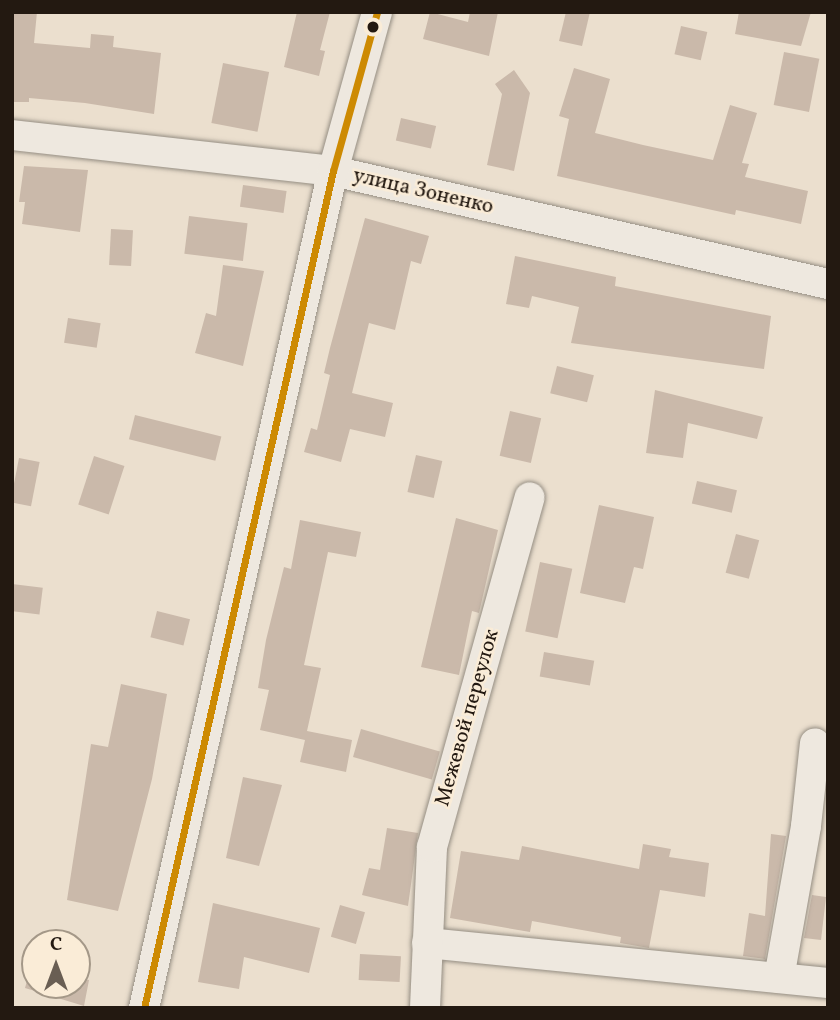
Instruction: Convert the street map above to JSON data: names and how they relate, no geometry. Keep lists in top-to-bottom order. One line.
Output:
{"streets":{"street":["улица Зоненко","Межевой переулок"]},"north":"top"}
